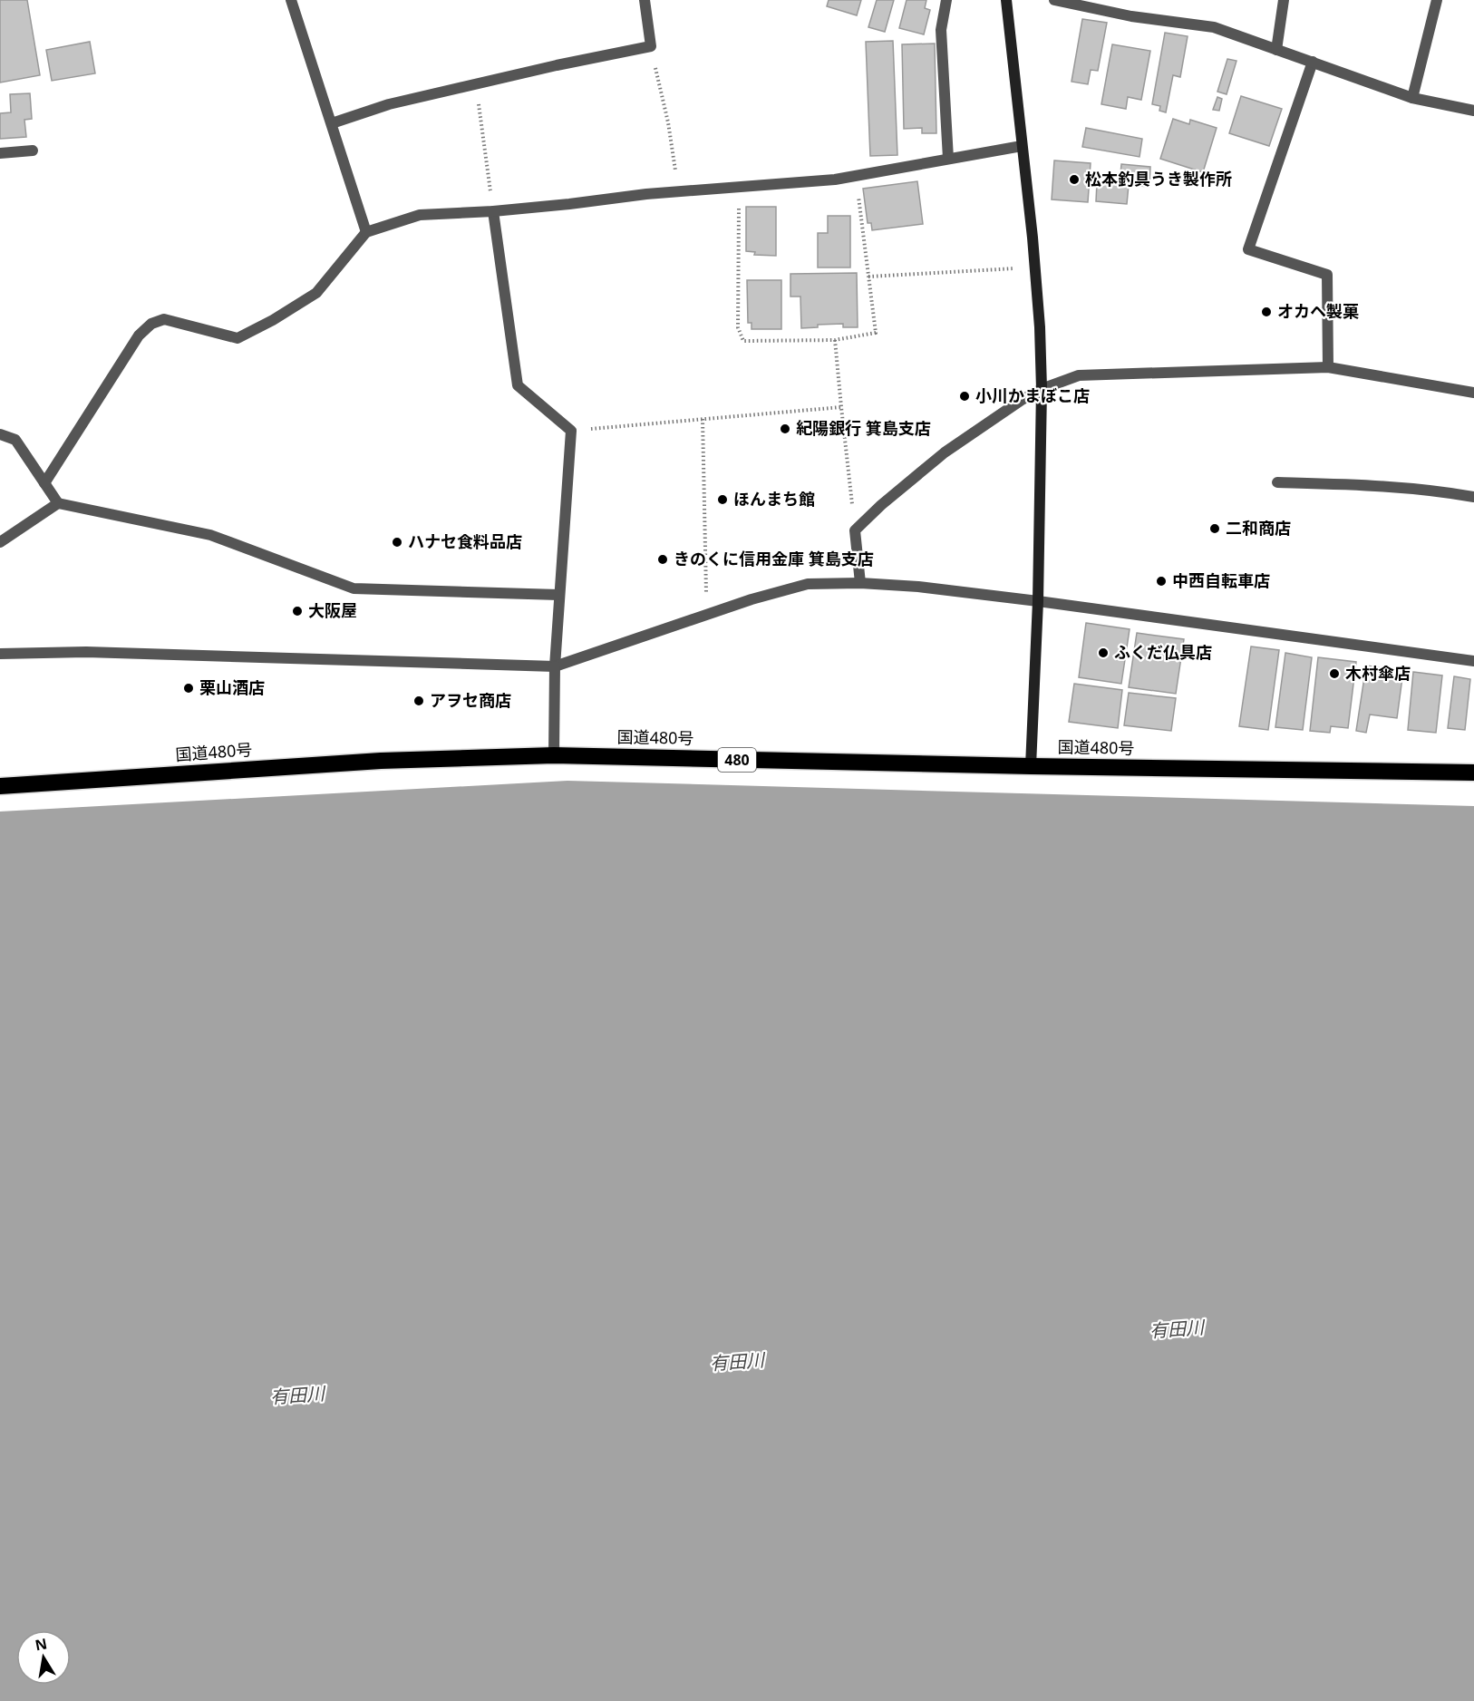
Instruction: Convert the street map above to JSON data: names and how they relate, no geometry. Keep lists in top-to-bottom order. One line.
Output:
{"streets":{"highway":["国道480号","480"]},"water":["有田川"],"places":["松本釣具うき製作所","オカヘ製菓","小川かまぼこ店","紀陽銀行 箕島支店","ほんまち館","二和商店","ハナセ食料品店","きのくに信用金庫 箕島支店","中西自転車店","大阪屋","ふくだ仏具店","木村傘店","栗山酒店","アヲセ商店"],"north":"top"}
